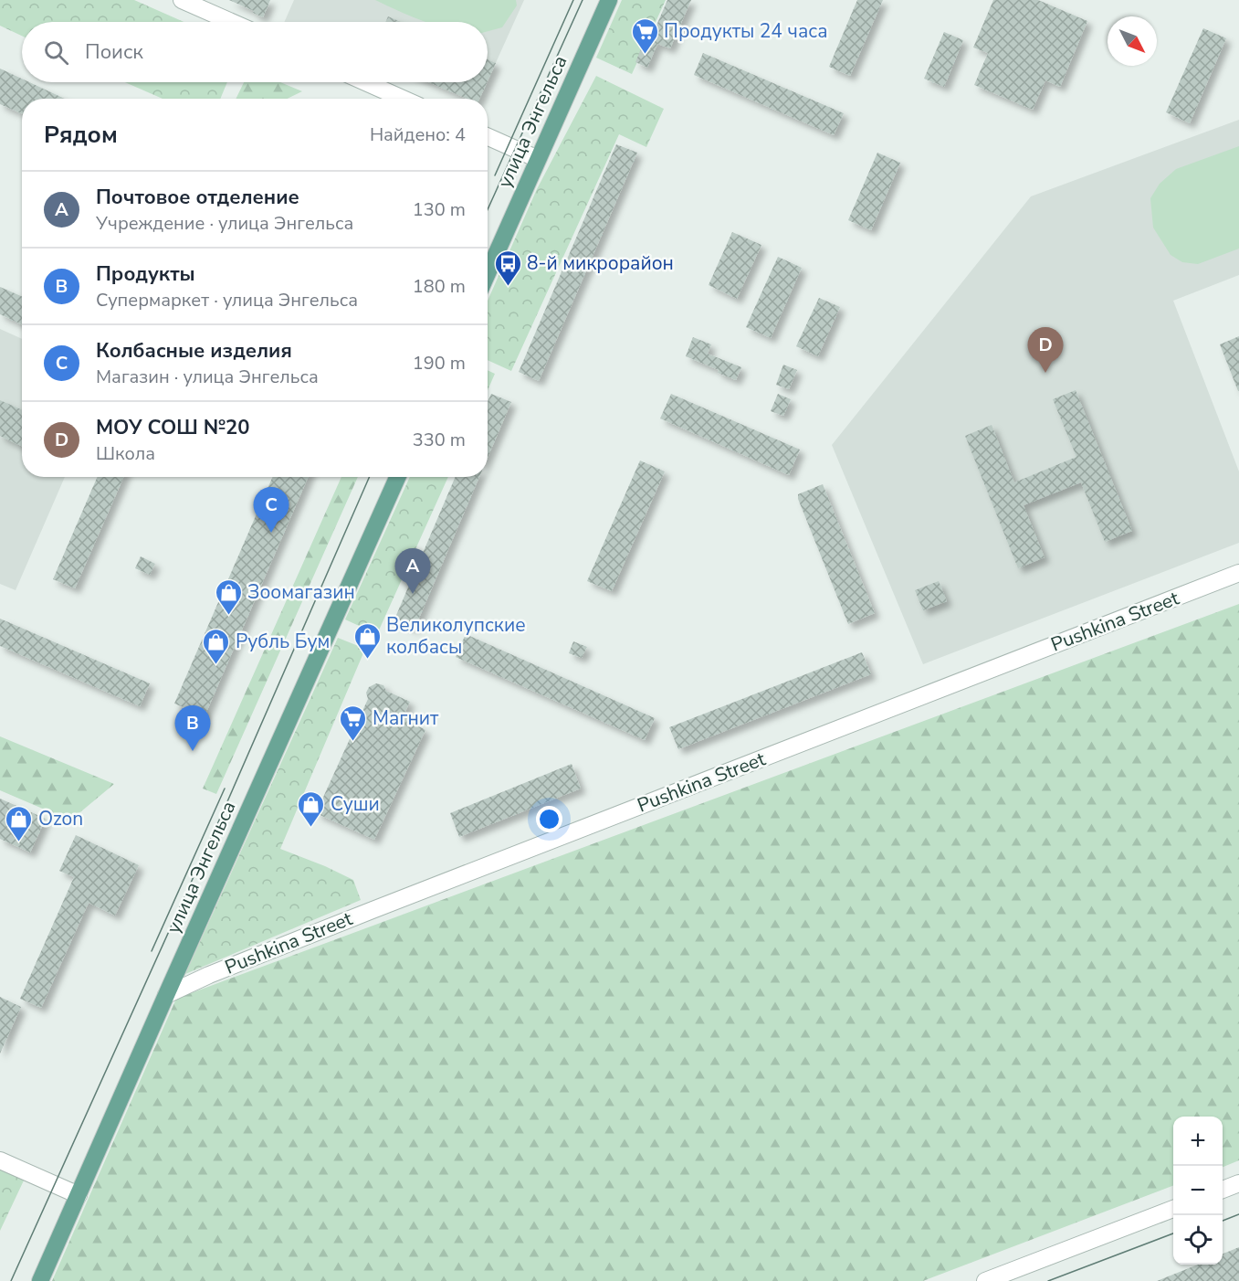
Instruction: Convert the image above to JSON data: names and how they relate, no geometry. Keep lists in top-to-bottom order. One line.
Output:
{"streets":{"main road":["улица Энгельса"],"street":["Pushkina Street"]},"crossings":[["улица Энгельса","Pushkina Street"]],"places":{"supermarket":["Продукты 24 часа","Магнит"],"bus stop":["8-й микрорайон"],"shop":["Зоомагазин","Великолупские колбасы","Рубль Бум","Суши","Ozon"]},"north":"bottom right","page":{"search":"Поиск","heading":["Рядом","Найдено: 4"],"list":[{"mark":"A","name":"Почтовое отделение","note":"Учреждение · улица Энгельса","value":"130 m"},{"mark":"B","name":"Продукты","note":"Супермаркет · улица Энгельса","value":"180 m"},{"mark":"C","name":"Колбасные изделия","note":"Магазин · улица Энгельса","value":"190 m"},{"mark":"D","name":"МОУ СОШ №20","note":"Школа","value":"330 m"}],"pins":["D","C","A","B"],"map_buttons":["+","−"]}}
